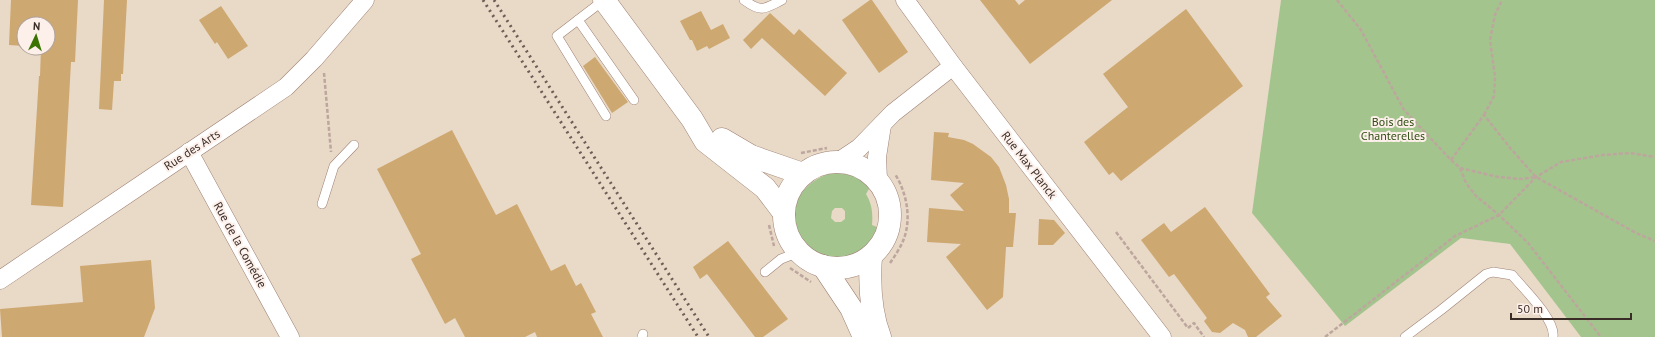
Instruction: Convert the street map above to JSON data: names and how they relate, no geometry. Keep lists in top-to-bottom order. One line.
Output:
{"streets":{"street":["Rue des Arts","Rue Max Planck","Rue de la Comédie"]},"crossings":[["Rue des Arts","Rue de la Comédie"]],"parks":["Bois des Chanterelles"],"scale_bar":"50 m","north":"top"}
